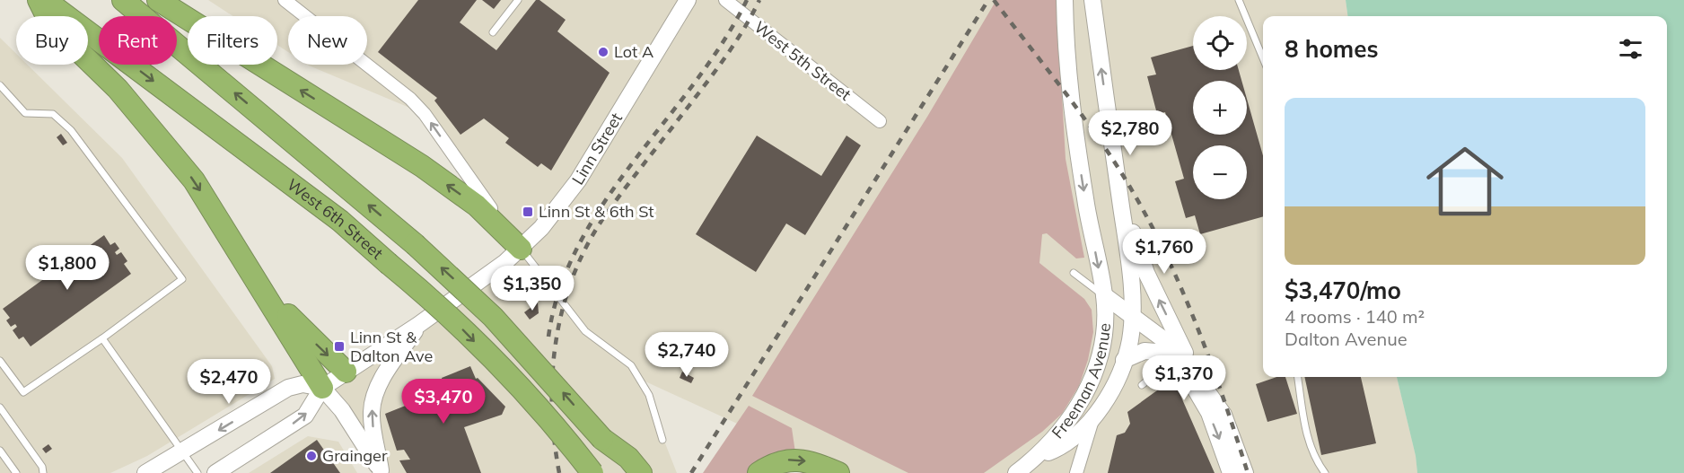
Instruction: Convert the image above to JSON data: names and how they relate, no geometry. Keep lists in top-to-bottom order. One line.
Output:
{"streets":{"highway":["West 6th Street"],"main road":["Linn Street","Freeman Avenue"],"street":["West 5th Street"]},"places":{"other":["Lot A","Grainger"],"transit":["Linn St & 6th St","Linn St & Dalton Ave"]},"page":{"map_buttons":["+","−"],"chip":["Buy","Rent","Filters","New"],"heading":"8 homes","list":[{"name":"$3,470/mo","note":"4 rooms · 140 m² · Dalton Avenue"}],"price":["$2,780","$1,760","$1,800","$1,350","$2,740","$1,370","$2,470","$3,470"]}}
